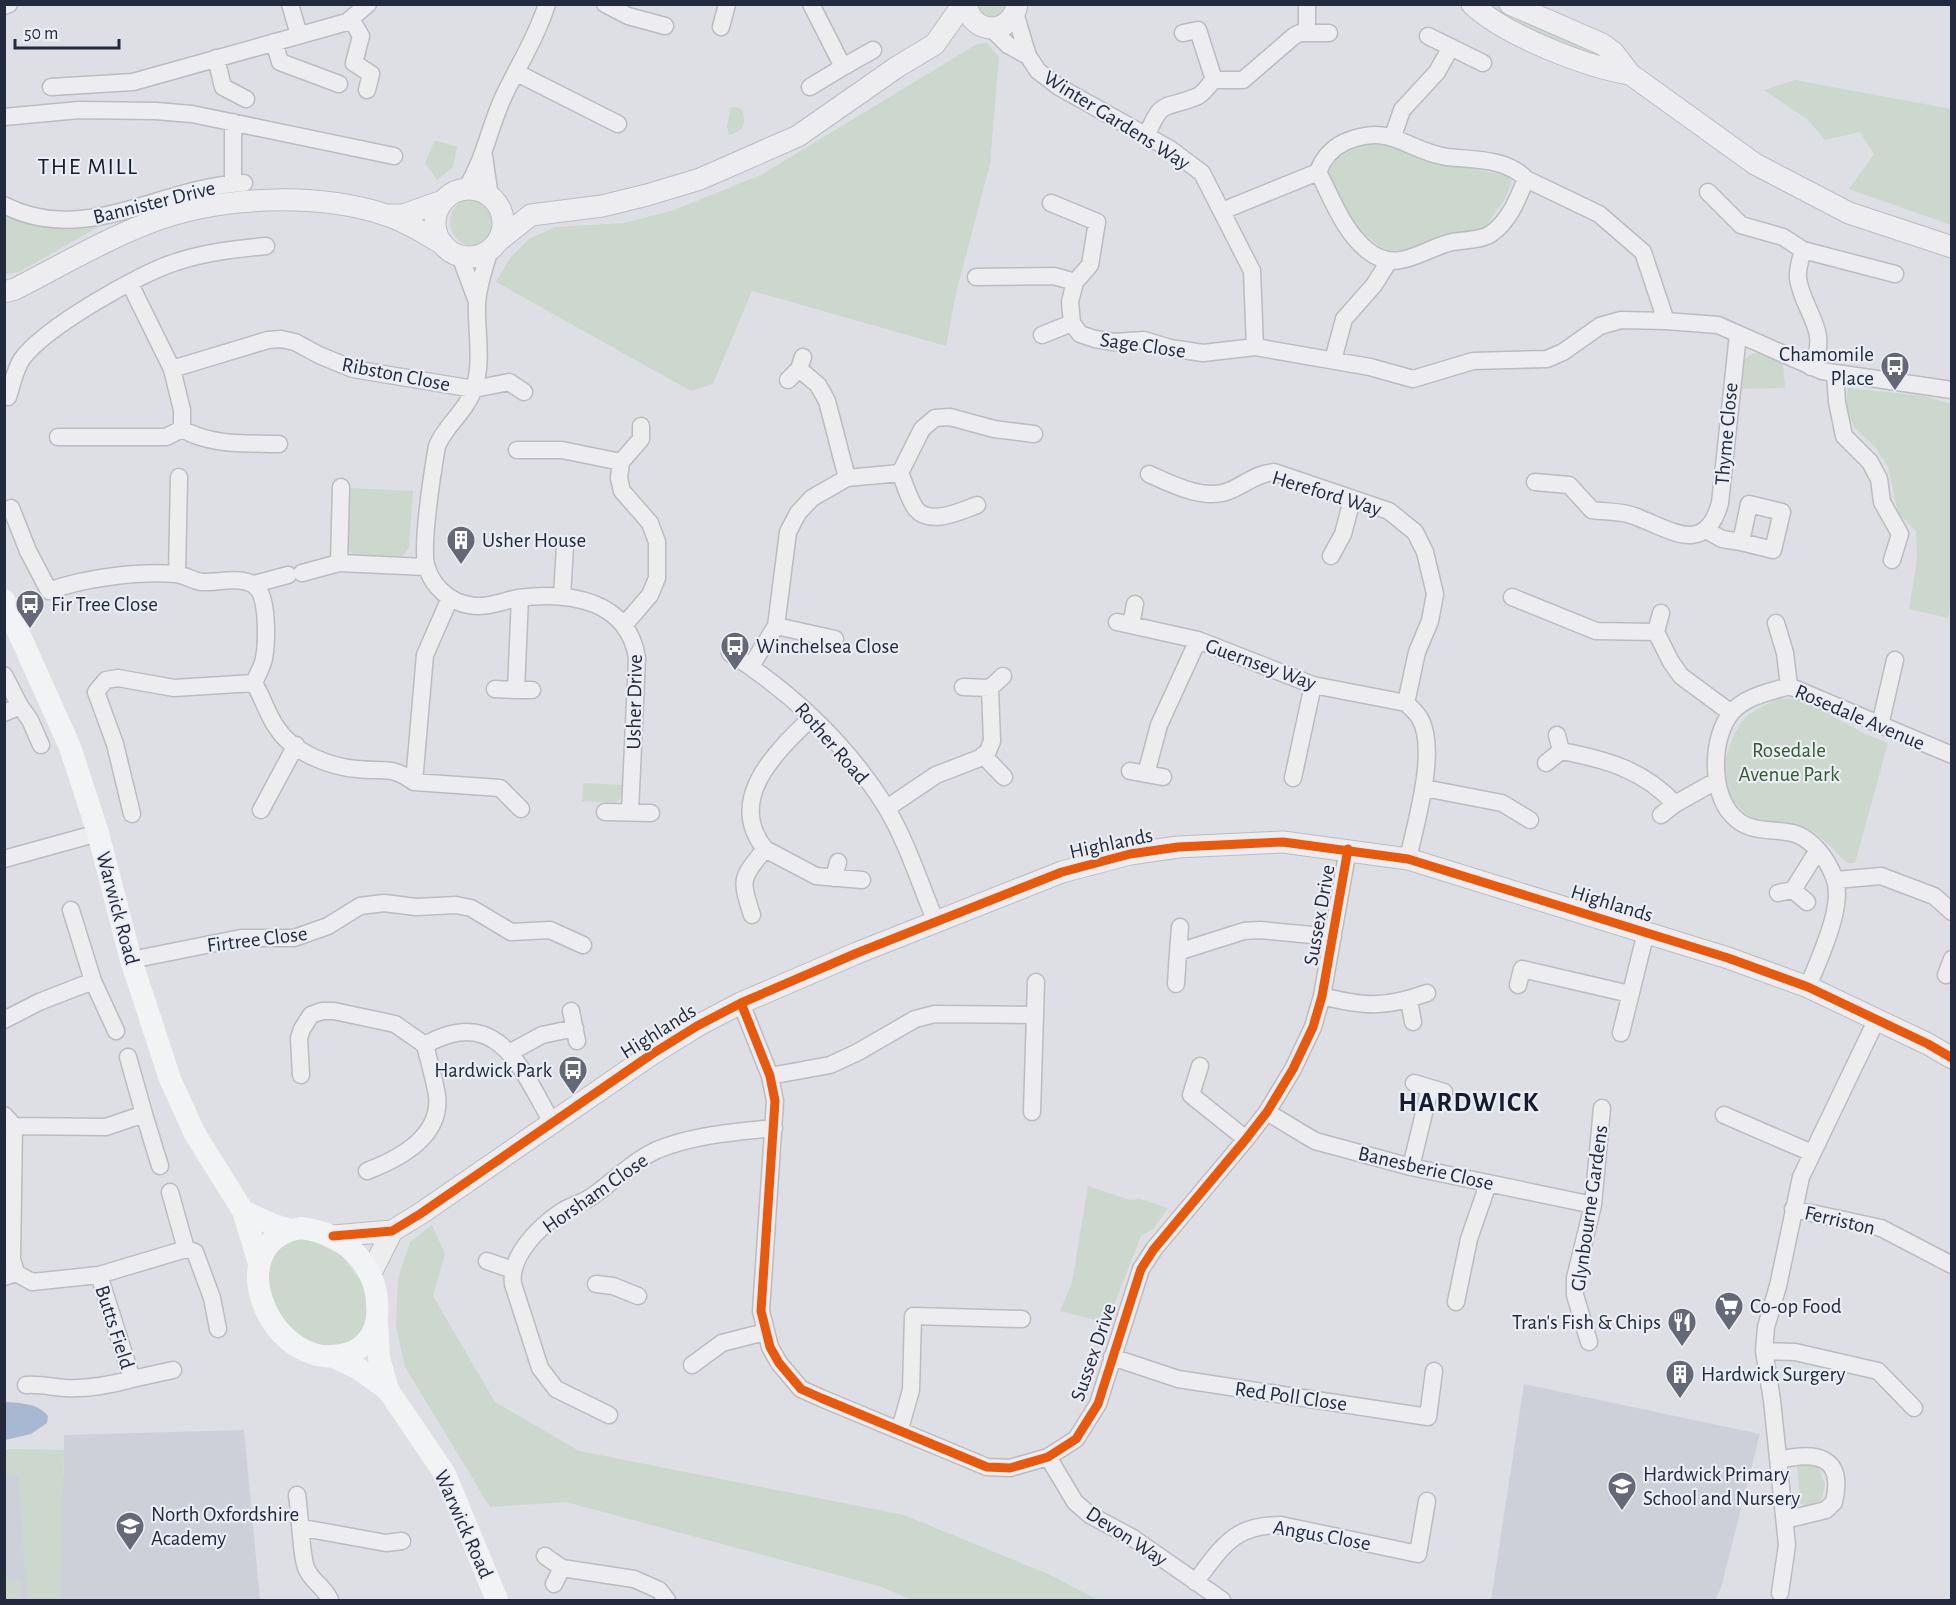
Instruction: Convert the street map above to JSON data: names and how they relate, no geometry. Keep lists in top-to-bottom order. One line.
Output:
{"streets":{"main road":["Warwick Road"],"street":["Winter Gardens Way","Bannister Drive","Sage Close","Ribston Close","Thyme Close","Hereford Way","Guernsey Way","Usher Drive","Rosedale Avenue","Rother Road","Highlands","Sussex Drive","Firtree Close","Banesberie Close","Horsham Close","Glynbourne Gardens","Ferriston","Butts Field","Red Poll Close","Angus Close","Devon Way"]},"crossings":[["Winter Gardens Way","Sage Close"],["Hereford Way","Guernsey Way"],["Rother Road","Highlands"],["Highlands","Warwick Road"],["Highlands","Sussex Drive"],["Highlands","Ferriston"],["Warwick Road","Firtree Close"],["Sussex Drive","Banesberie Close"],["Sussex Drive","Horsham Close"],["Sussex Drive","Red Poll Close"],["Sussex Drive","Devon Way"],["Banesberie Close","Glynbourne Gardens"],["Angus Close","Devon Way"]],"districts":["THE MILL","HARDWICK"],"parks":["Rosedale Avenue Park"],"places":{"bus stop":["Chamomile Place","Fir Tree Close","Winchelsea Close","Hardwick Park"],"building":["Usher House","Hardwick Surgery"],"supermarket":["Co-op Food"],"restaurant":["Tran's Fish & Chips"],"school or university":["Hardwick Primary School and Nursery","North Oxfordshire Academy"]},"scale_bar":"50 m"}
